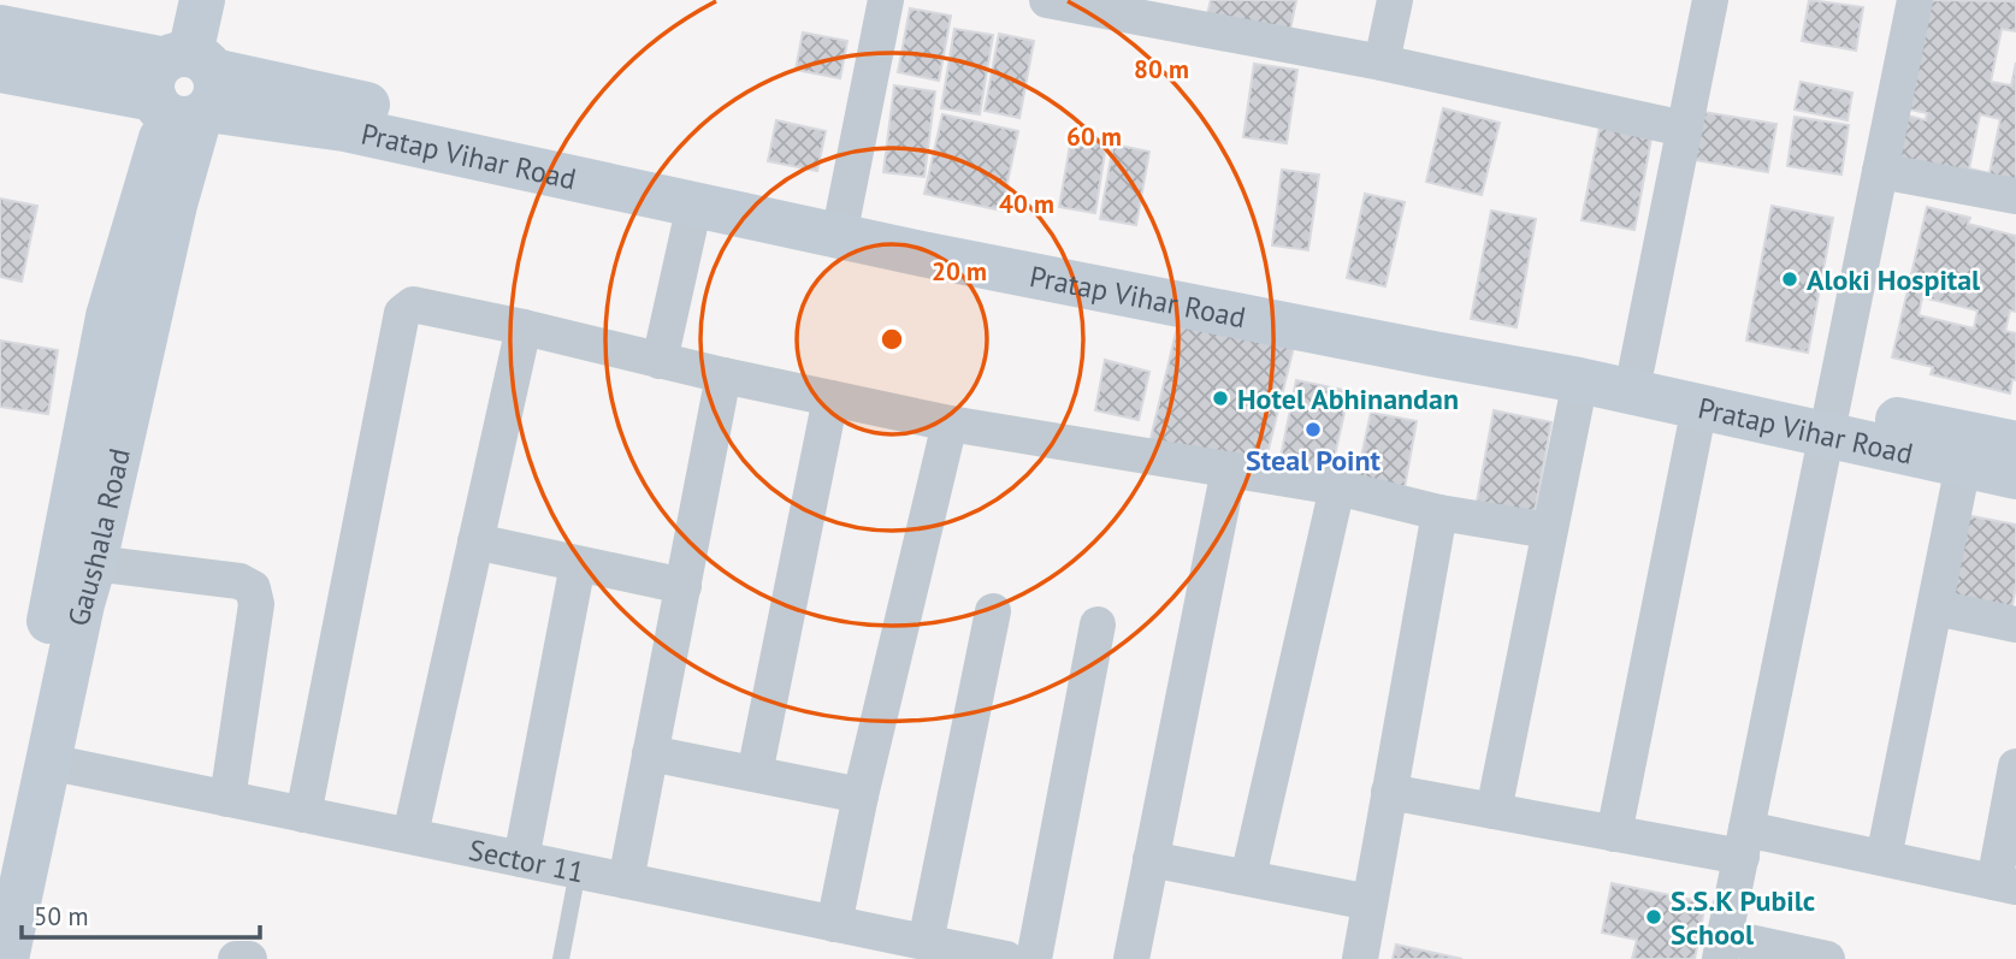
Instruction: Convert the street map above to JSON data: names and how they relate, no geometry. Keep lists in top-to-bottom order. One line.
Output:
{"streets":{"street":["Pratap Vihar Road","Gaushala Road","Sector 11"]},"crossings":[["Pratap Vihar Road","Gaushala Road"],["Gaushala Road","Sector 11"]],"places":["Aloki Hospital","Hotel Abhinandan","Steal Point","S.S.K Pubilc School"],"scale_bar":"50 m","rings":["80 m","60 m","40 m","20 m"]}
